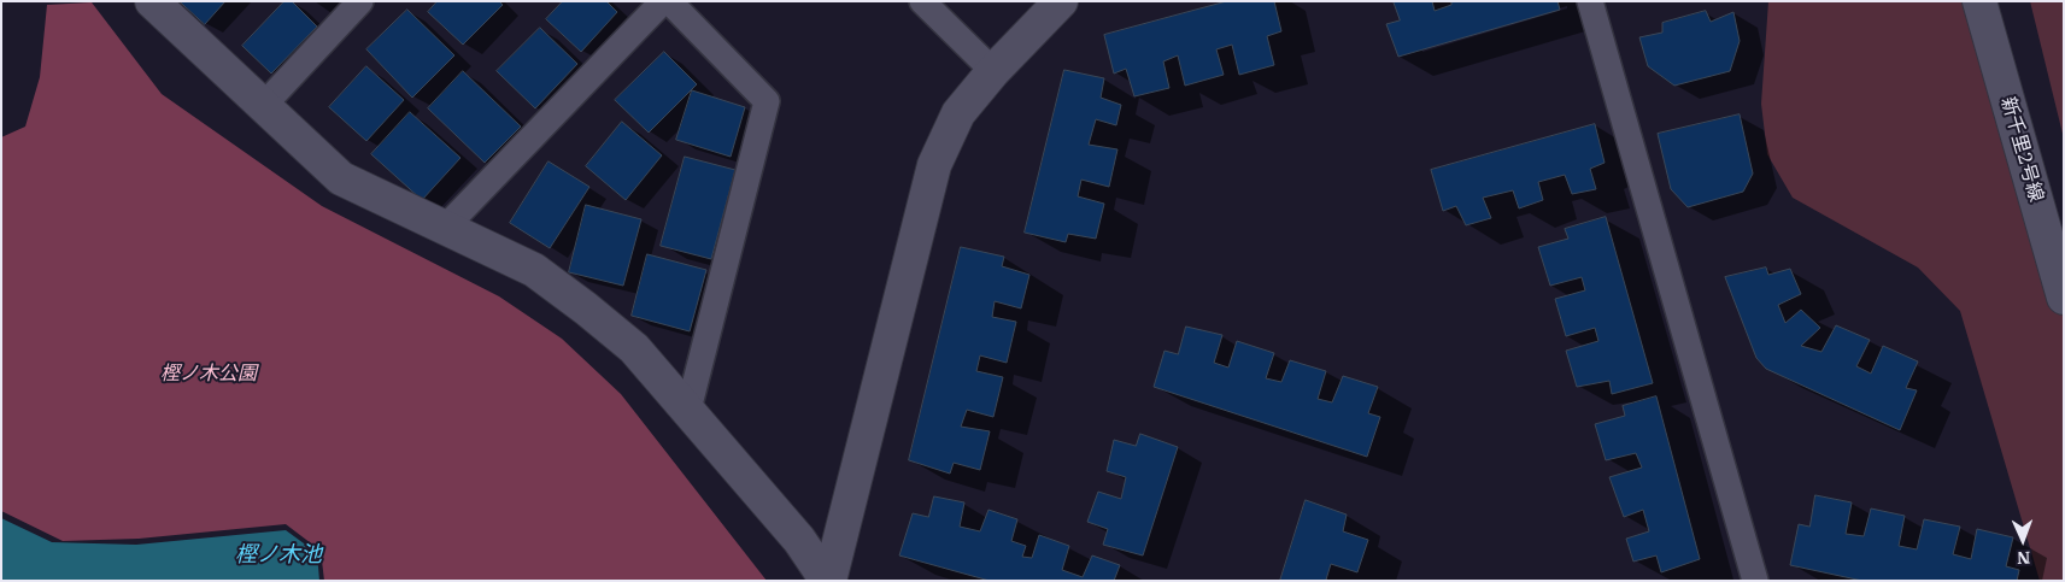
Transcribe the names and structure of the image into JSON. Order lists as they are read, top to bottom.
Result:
{
  "streets": {
    "street": ["新千里2号線"]
  },
  "water": ["樫ノ木池"],
  "parks": ["樫ノ木公園"],
  "north": "bottom"
}
